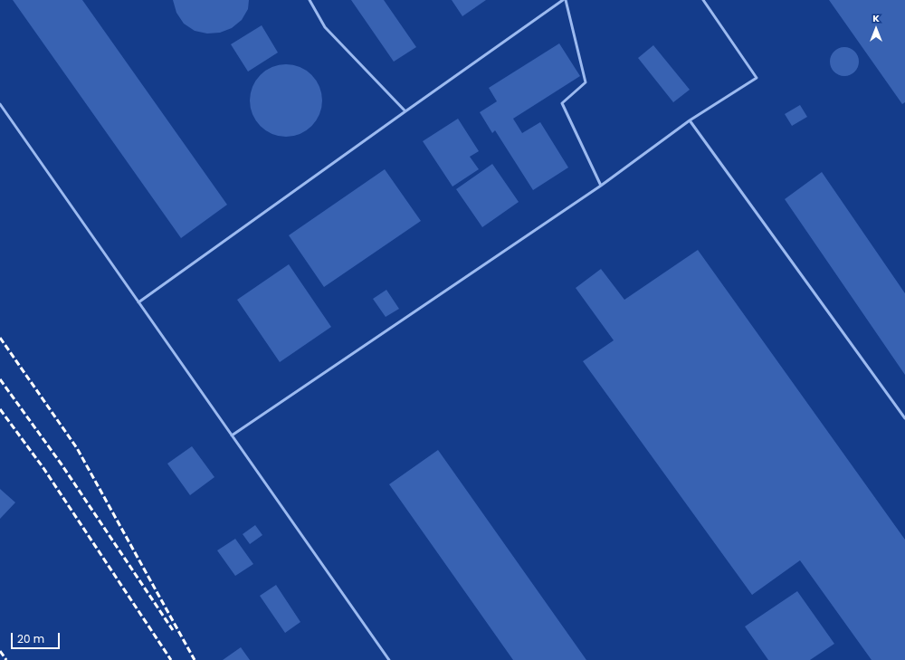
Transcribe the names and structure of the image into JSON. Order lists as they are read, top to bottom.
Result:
{
  "scale_bar": "20 m",
  "north": "top"
}
